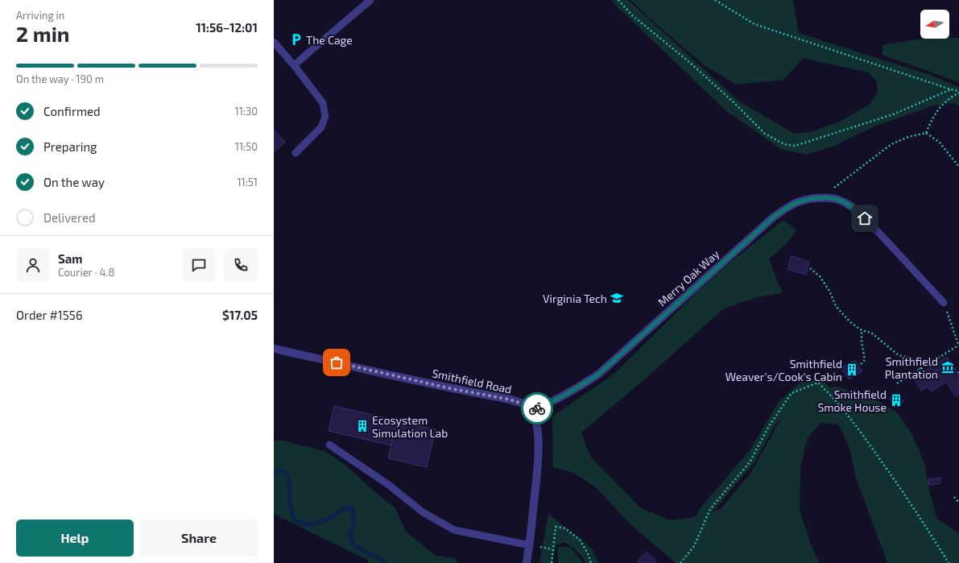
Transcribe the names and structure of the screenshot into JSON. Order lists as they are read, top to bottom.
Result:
{
  "streets": {
    "street": ["Merry Oak Way", "Smithfield Road"]
  },
  "crossings": [
    ["Merry Oak Way", "Smithfield Road"]
  ],
  "places": {
    "parking": ["The Cage"],
    "school or university": ["Virginia Tech"],
    "museum": ["Smithfield Plantation"],
    "building": ["Smithfield Weaver's/Cook's Cabin", "Smithfield Smoke House", "Ecosystem Simulation Lab"]
  },
  "north": "left",
  "page": {
    "heading": ["2 min", "Arriving in", "11:56–12:01"],
    "panel": [
      "Sam",
      "Courier · 4.8",
      "Order #1556",
      "$17.05"
    ],
    "bar": "On the way · 190 m",
    "list": [
      ["Confirmed", "11:30"],
      ["Preparing", "11:50"],
      ["On the way", "11:51"],
      "Delivered"
    ],
    "buttons": ["Help", "Share"]
  }
}
